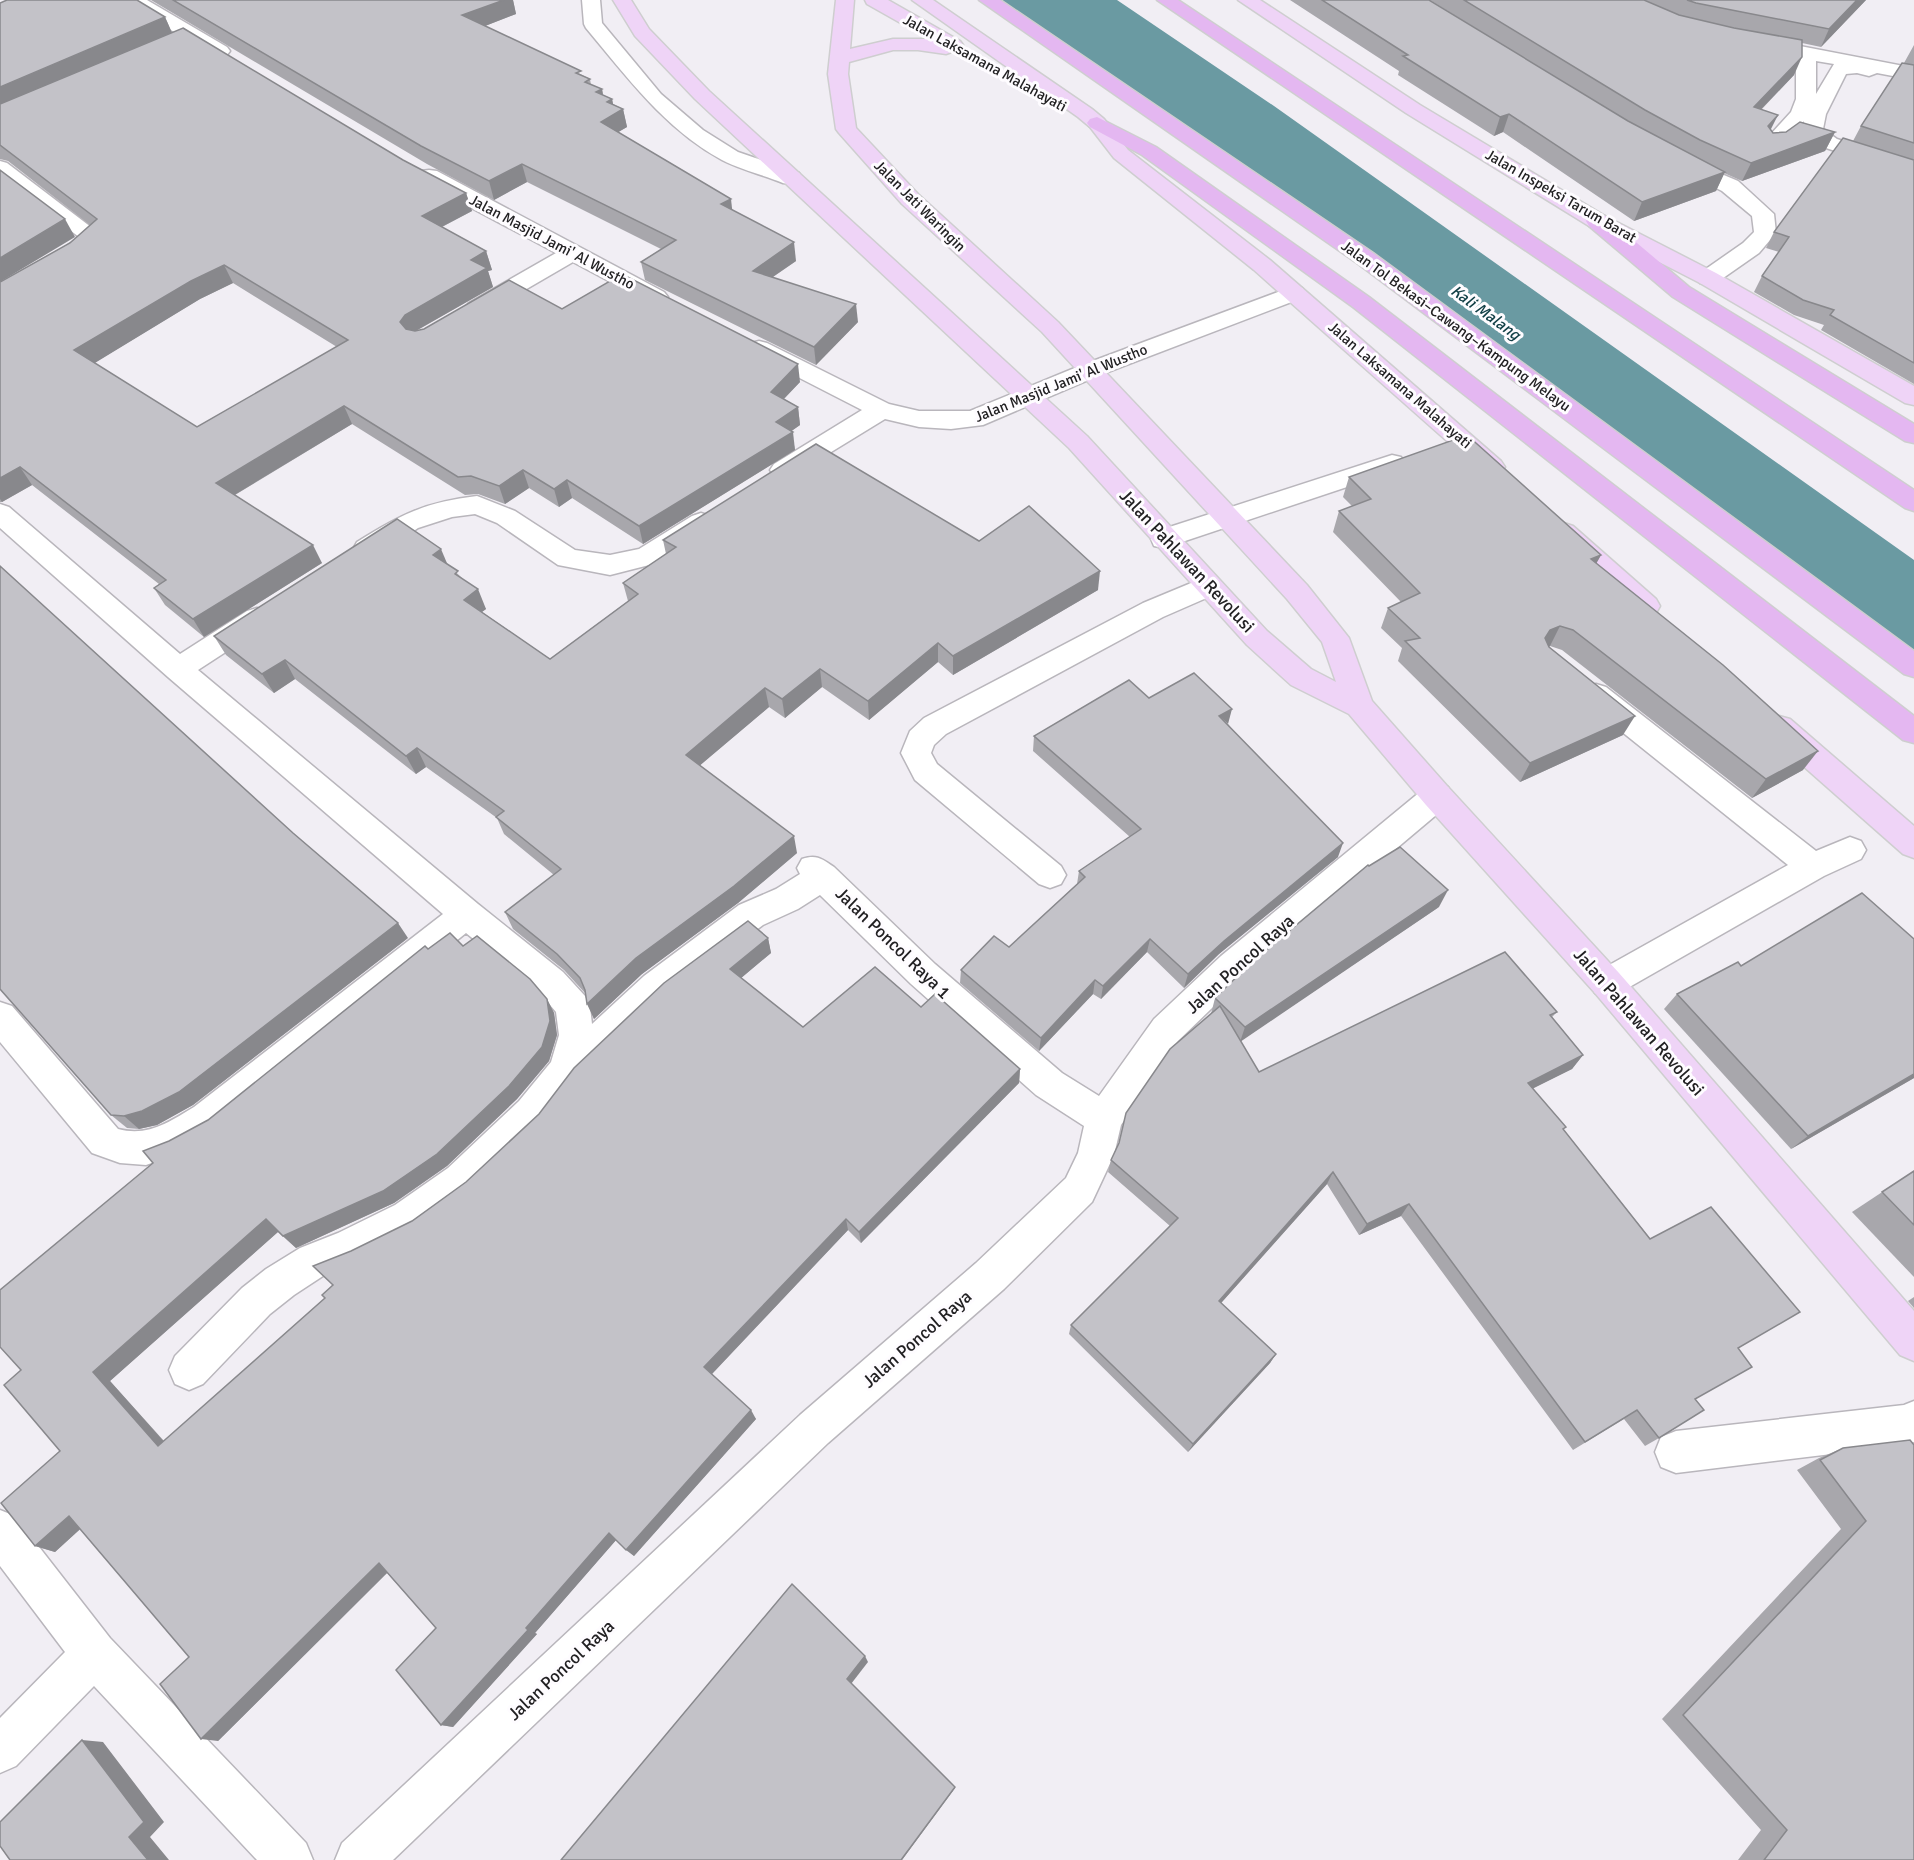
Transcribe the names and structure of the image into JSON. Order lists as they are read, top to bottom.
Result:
{
  "streets": {
    "highway": ["Jalan Tol Bekasi–Cawang–Kampung Melayu"],
    "main road": [
      "Jalan Laksamana Malahayati",
      "Jalan Inspeksi Tarum Barat",
      "Jalan Jati Waringin",
      "Jalan Pahlawan Revolusi"
    ],
    "street": ["Jalan Masjid Jami' Al Wustho", "Jalan Poncol Raya 1", "Jalan Poncol Raya"]
  },
  "crossings": [
    ["Jalan Laksamana Malahayati", "Jalan Masjid Jami' Al Wustho"],
    ["Jalan Jati Waringin", "Jalan Masjid Jami' Al Wustho"],
    ["Jalan Jati Waringin", "Jalan Pahlawan Revolusi"],
    ["Jalan Masjid Jami' Al Wustho", "Jalan Pahlawan Revolusi"],
    ["Jalan Pahlawan Revolusi", "Jalan Poncol Raya"],
    ["Jalan Poncol Raya 1", "Jalan Poncol Raya"]
  ],
  "water": ["Kali Malang"]
}
